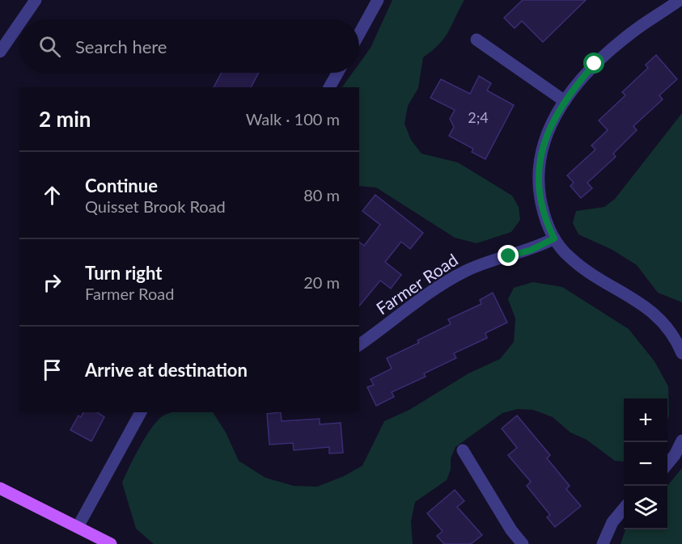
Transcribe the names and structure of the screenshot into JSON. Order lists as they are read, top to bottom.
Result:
{
  "streets": {
    "street": ["Farmer Road"]
  },
  "house_numbers": ["2;4"],
  "page": {
    "search": "Search here",
    "heading": ["2 min", "Walk · 100 m"],
    "list": [
      ["Continue", "Quisset Brook Road", "80 m"],
      ["Turn right", "Farmer Road", "20 m"],
      "Arrive at destination"
    ],
    "map_buttons": ["+", "−"]
  }
}
